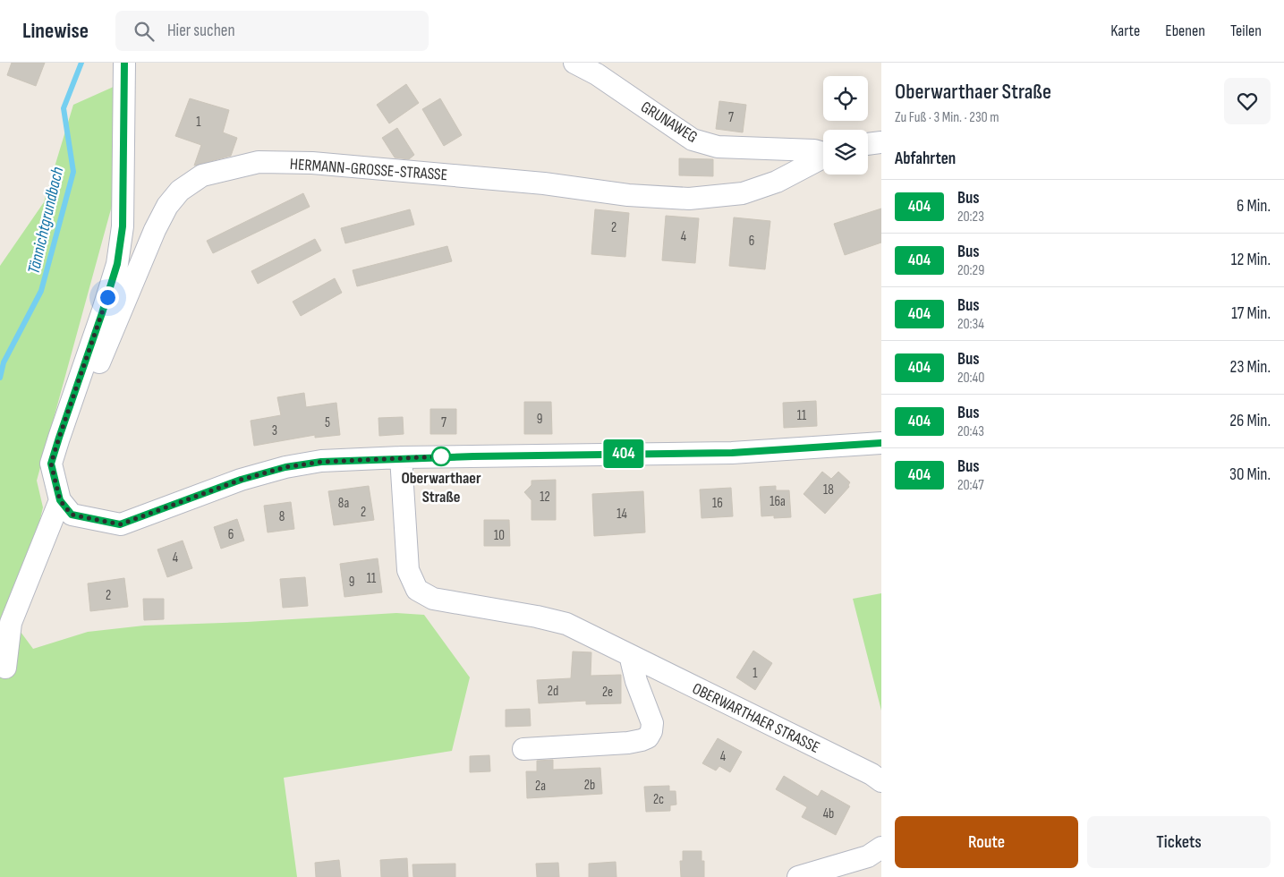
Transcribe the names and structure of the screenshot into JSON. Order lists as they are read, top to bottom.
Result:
{
  "streets": {
    "street": ["GRUNAWEG", "HERMANN-GROSSE-STRASSE", "OBERWARTHAER STRASSE"]
  },
  "water": ["Tännichtgrundbach"],
  "places": ["Oberwarthaer Straße"],
  "lines": ["bus line 404"],
  "house_numbers": [
    "7",
    "1",
    "2",
    "4",
    "6",
    "11",
    "9",
    "5",
    "7",
    "3",
    "18",
    "12",
    "16a",
    "8a",
    "16",
    "2",
    "14",
    "8",
    "6",
    "10",
    "4",
    "11",
    "9",
    "2",
    "1",
    "2d",
    "2e",
    "4",
    "2b",
    "2a",
    "2c",
    "4b"
  ],
  "page": {
    "header": "Linewise",
    "search": "Hier suchen",
    "nav": ["Karte", "Ebenen", "Teilen"],
    "on_map": "404",
    "heading": [
      ["Oberwarthaer Straße", "Zu Fuß · 3 Min. · 230 m"],
      "Abfahrten"
    ],
    "list": [
      {
        "mark": "404",
        "name": "Bus",
        "note": "20:23",
        "value": "6 Min."
      },
      {
        "mark": "404",
        "name": "Bus",
        "note": "20:29",
        "value": "12 Min."
      },
      {
        "mark": "404",
        "name": "Bus",
        "note": "20:34",
        "value": "17 Min."
      },
      {
        "mark": "404",
        "name": "Bus",
        "note": "20:40",
        "value": "23 Min."
      },
      {
        "mark": "404",
        "name": "Bus",
        "note": "20:43",
        "value": "26 Min."
      },
      {
        "mark": "404",
        "name": "Bus",
        "note": "20:47",
        "value": "30 Min."
      }
    ],
    "buttons": ["Route", "Tickets"]
  }
}
